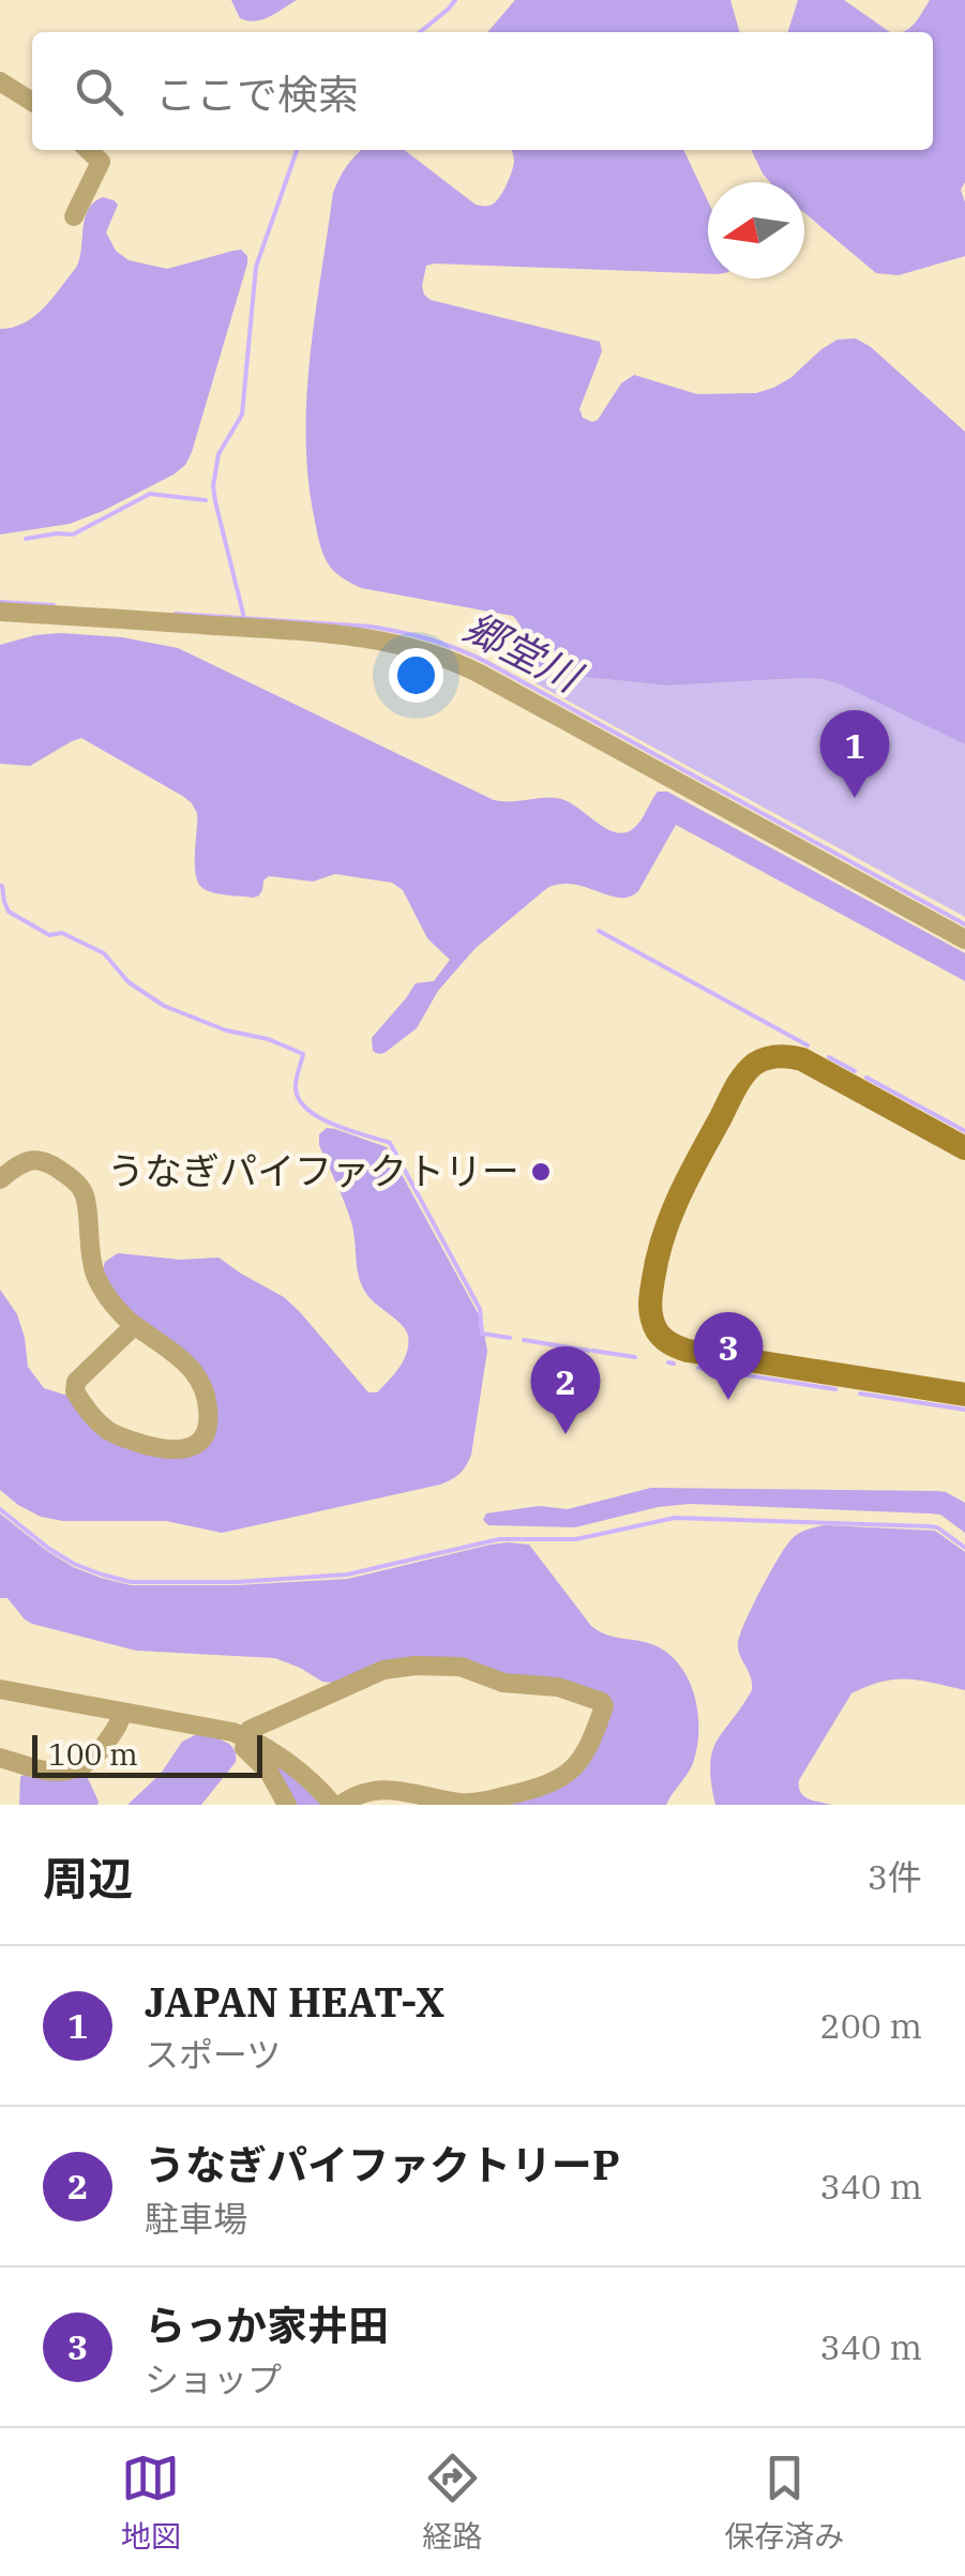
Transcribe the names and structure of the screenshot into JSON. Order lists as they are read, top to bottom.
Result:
{
  "water": ["郷堂川"],
  "places": ["うなぎパイファクトリー"],
  "scale_bar": "100 m",
  "north": "left",
  "page": {
    "search": "ここで検索",
    "pins": ["1", "3", "2"],
    "scale": "100 m",
    "heading": ["周辺", "3件"],
    "list": [
      {
        "mark": "1",
        "name": "JAPAN HEAT-X",
        "note": "スポーツ",
        "value": "200 m"
      },
      {
        "mark": "2",
        "name": "うなぎパイファクトリーP",
        "note": "駐車場",
        "value": "340 m"
      },
      {
        "mark": "3",
        "name": "らっか家井田",
        "note": "ショップ",
        "value": "340 m"
      }
    ],
    "nav": ["地図", "経路", "保存済み"]
  }
}
